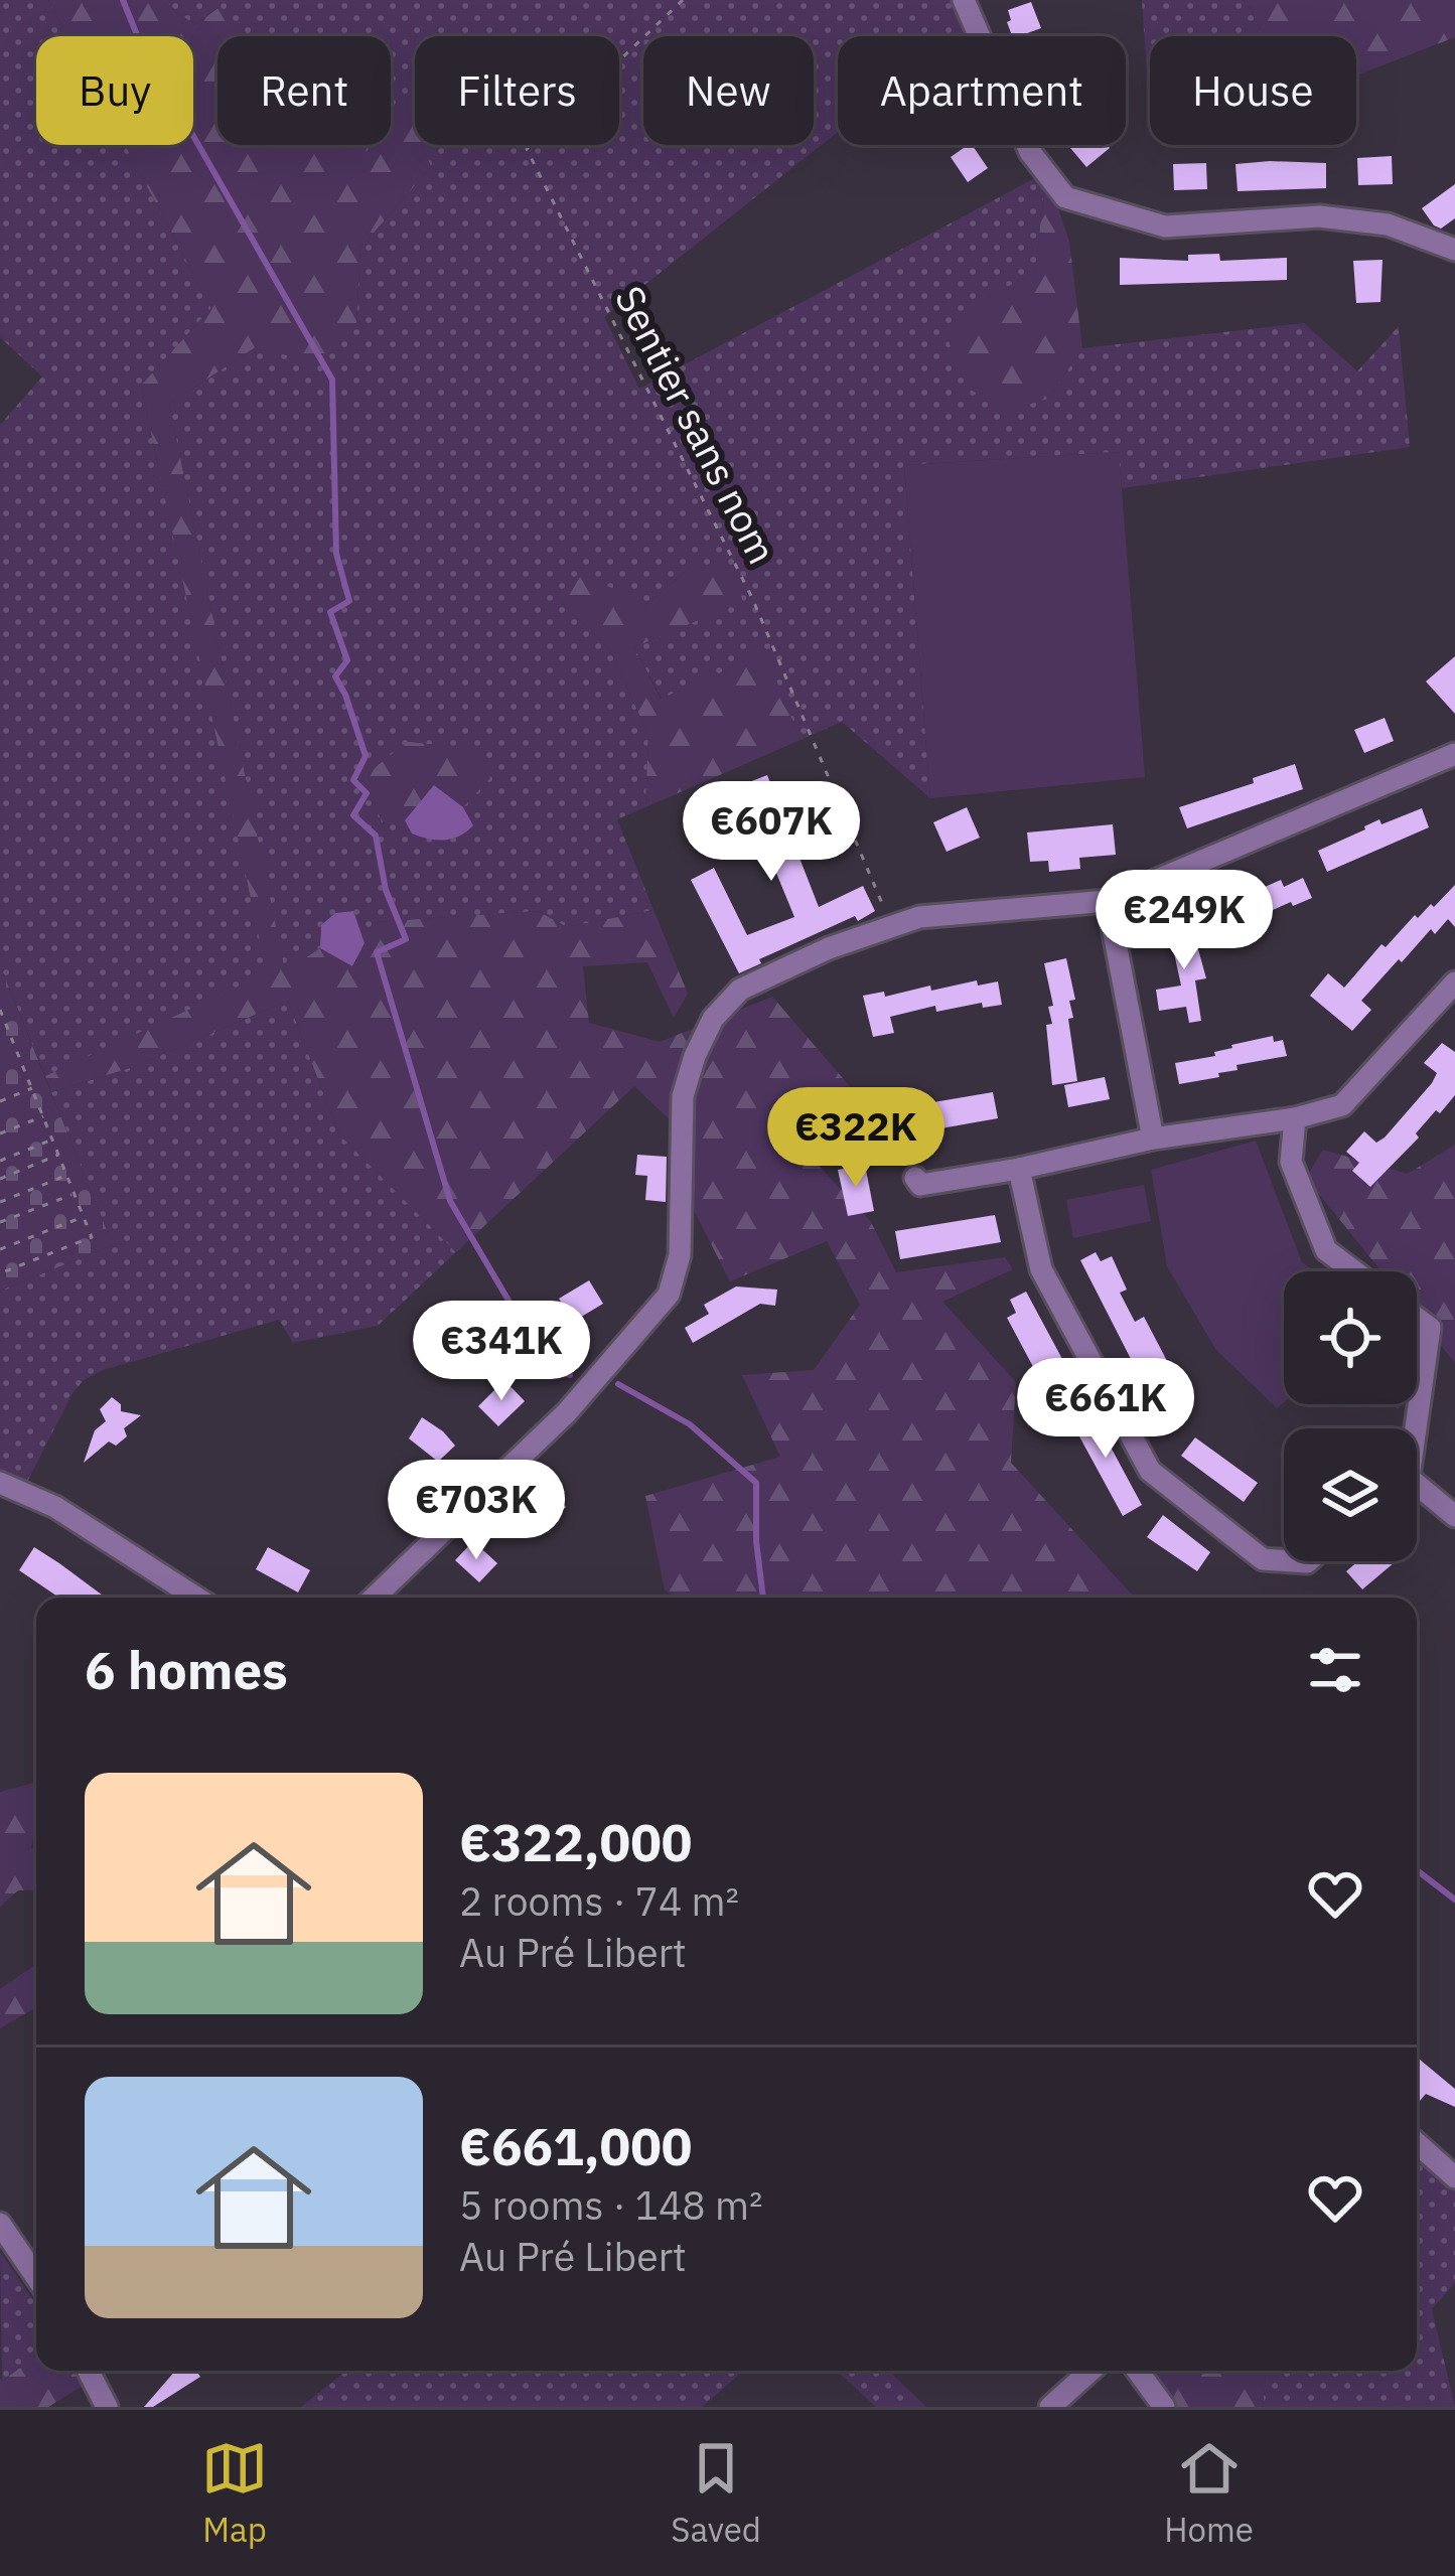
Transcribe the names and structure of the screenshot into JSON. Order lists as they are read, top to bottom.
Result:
{
  "streets": {
    "path": ["Sentier sans nom"]
  },
  "page": {
    "chip": [
      "Buy",
      "Rent",
      "Filters",
      "New",
      "Apartment",
      "House"
    ],
    "price": [
      "€607K",
      "€249K",
      "€322K",
      "€341K",
      "€661K",
      "€703K"
    ],
    "heading": "6 homes",
    "list": [
      {
        "name": "€322,000",
        "note": "2 rooms · 74 m² · Au Pré Libert"
      },
      {
        "name": "€661,000",
        "note": "5 rooms · 148 m² · Au Pré Libert"
      }
    ],
    "tabs": ["Map", "Saved", "Home"]
  }
}
